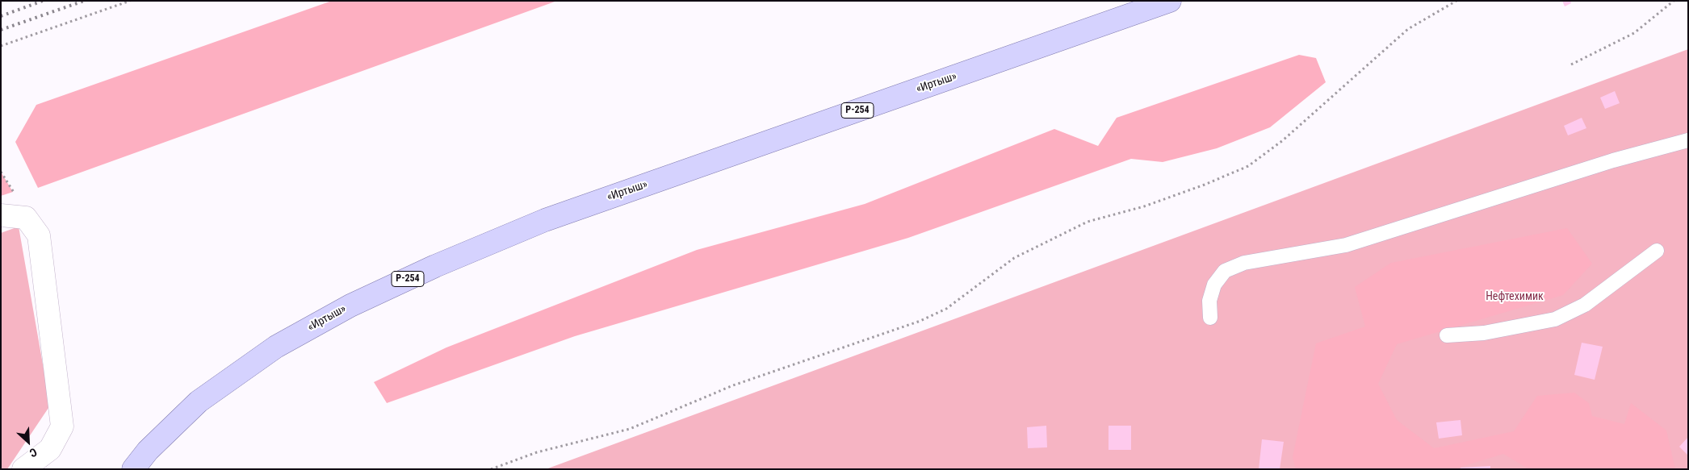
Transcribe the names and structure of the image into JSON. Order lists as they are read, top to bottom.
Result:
{
  "streets": {
    "main road": ["«Иртыш»", "Р-254"]
  },
  "parks": ["Нефтехимик"],
  "north": "bottom right"
}
